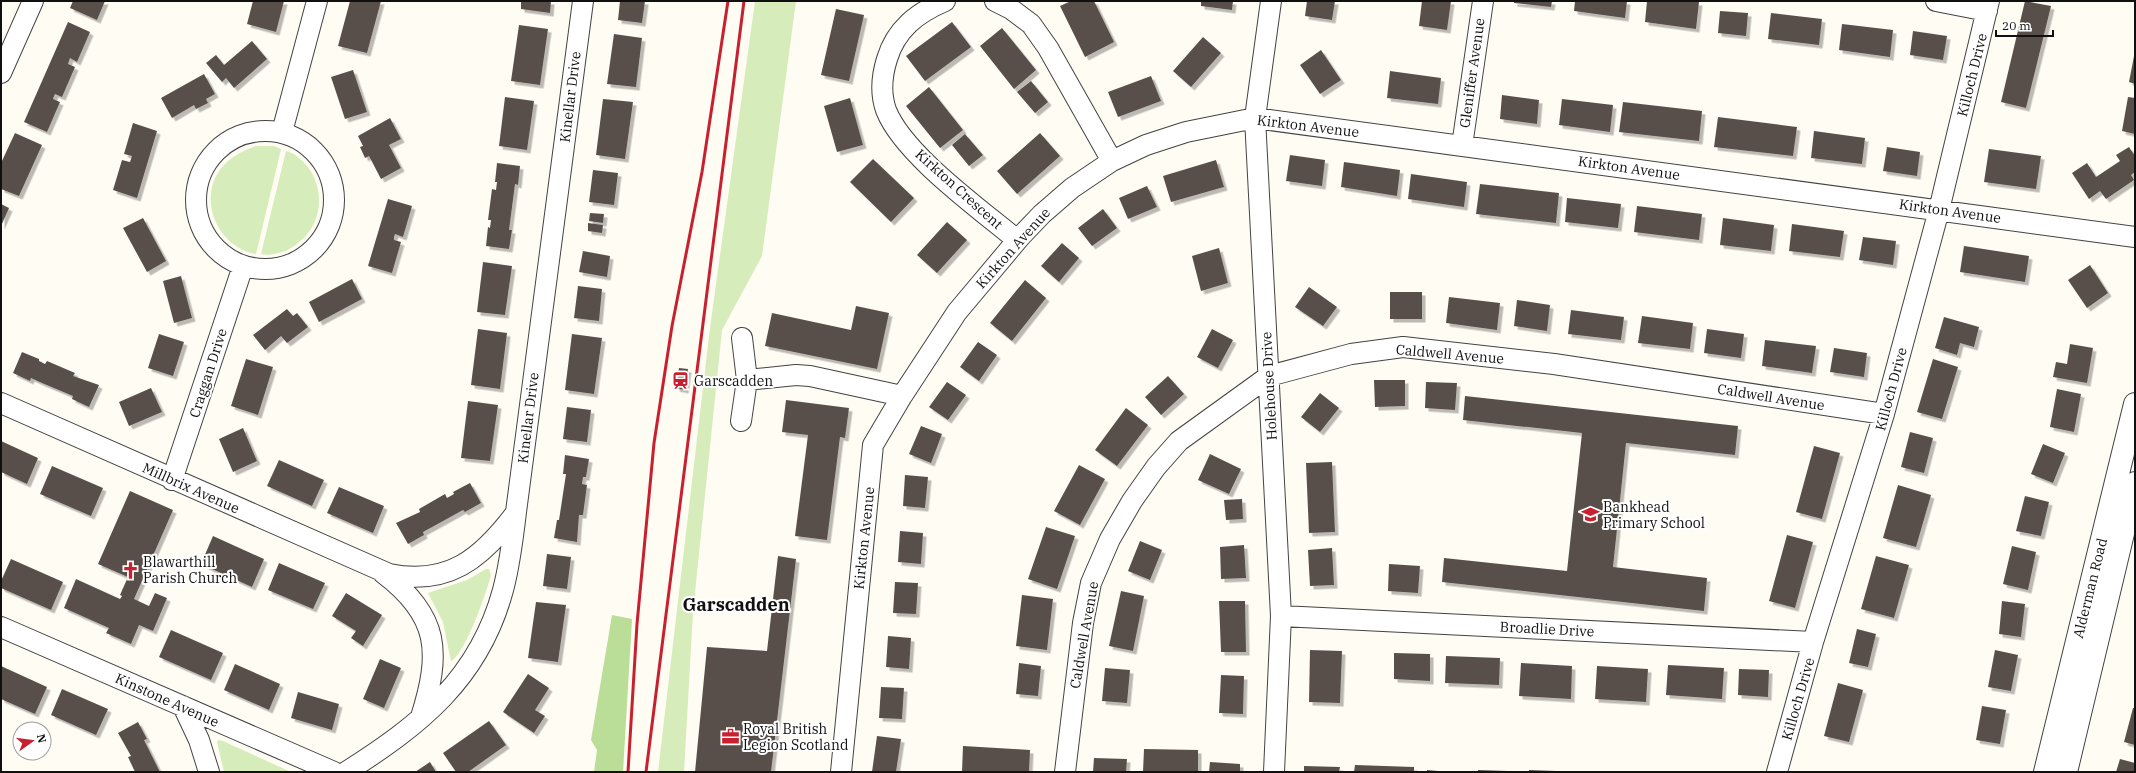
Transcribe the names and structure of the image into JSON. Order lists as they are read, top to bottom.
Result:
{
  "streets": {
    "street": [
      "Gleniffer Avenue",
      "Killoch Drive",
      "Kinellar Drive",
      "Kirkton Avenue",
      "Kirkton Crescent",
      "Caldwell Avenue",
      "Craggan Drive",
      "Holehouse Drive",
      "Millbrix Avenue",
      "Alderman Road",
      "Broadlie Drive",
      "Kinstone Avenue"
    ]
  },
  "crossings": [
    ["Gleniffer Avenue", "Kirkton Avenue"],
    ["Killoch Drive", "Kirkton Avenue"],
    ["Killoch Drive", "Caldwell Avenue"],
    ["Killoch Drive", "Broadlie Drive"],
    ["Kinellar Drive", "Millbrix Avenue"],
    ["Kirkton Avenue", "Kirkton Crescent"],
    ["Kirkton Avenue", "Holehouse Drive"],
    ["Caldwell Avenue", "Holehouse Drive"],
    ["Craggan Drive", "Millbrix Avenue"],
    ["Holehouse Drive", "Broadlie Drive"]
  ],
  "districts": ["Garscadden"],
  "places": {
    "station": ["Garscadden"],
    "school or university": ["Bankhead Primary School"],
    "church": ["Blawarthill Parish Church"],
    "office": ["Royal British Legion Scotland"]
  },
  "scale_bar": "20 m",
  "north": "right"
}
